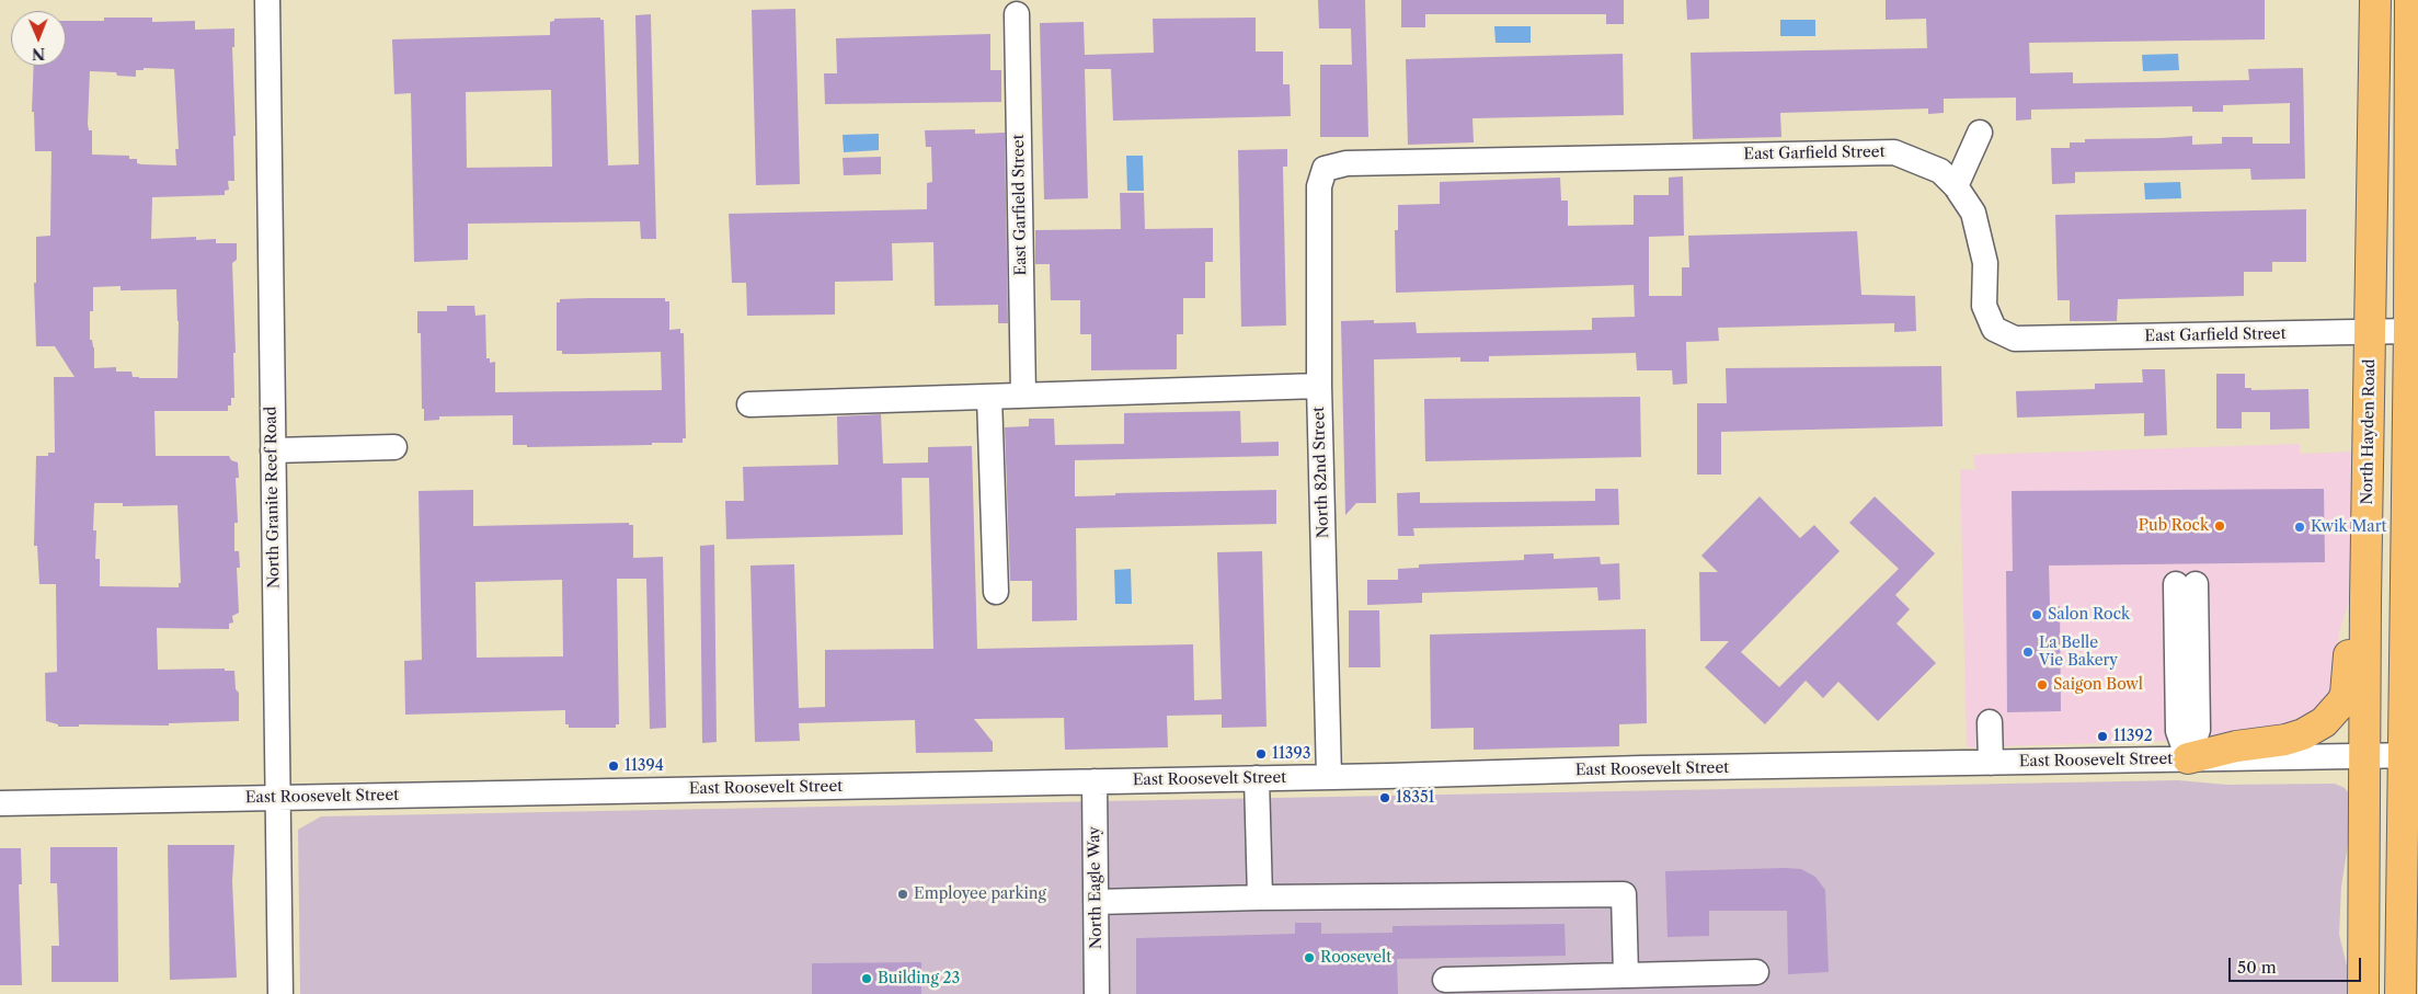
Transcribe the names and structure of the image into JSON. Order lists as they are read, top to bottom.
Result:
{
  "streets": {
    "main road": ["North Hayden Road"],
    "street": [
      "East Garfield Street",
      "North 82nd Street",
      "North Granite Reef Road",
      "East Roosevelt Street",
      "North Eagle Way"
    ]
  },
  "crossings": [
    ["East Garfield Street", "North Hayden Road"],
    ["East Garfield Street", "North 82nd Street"],
    ["North Hayden Road", "East Roosevelt Street"],
    ["North 82nd Street", "East Roosevelt Street"],
    ["North Granite Reef Road", "East Roosevelt Street"],
    ["East Roosevelt Street", "North Eagle Way"]
  ],
  "places": [
    "Pub Rock",
    "Kwik Mart",
    "Salon Rock",
    "La Belle Vie Bakery",
    "Saigon Bowl",
    "11392",
    "11393",
    "11394",
    "18351",
    "Employee parking",
    "Roosevelt",
    "Building 23"
  ],
  "scale_bar": "50 m",
  "north": "bottom"
}
